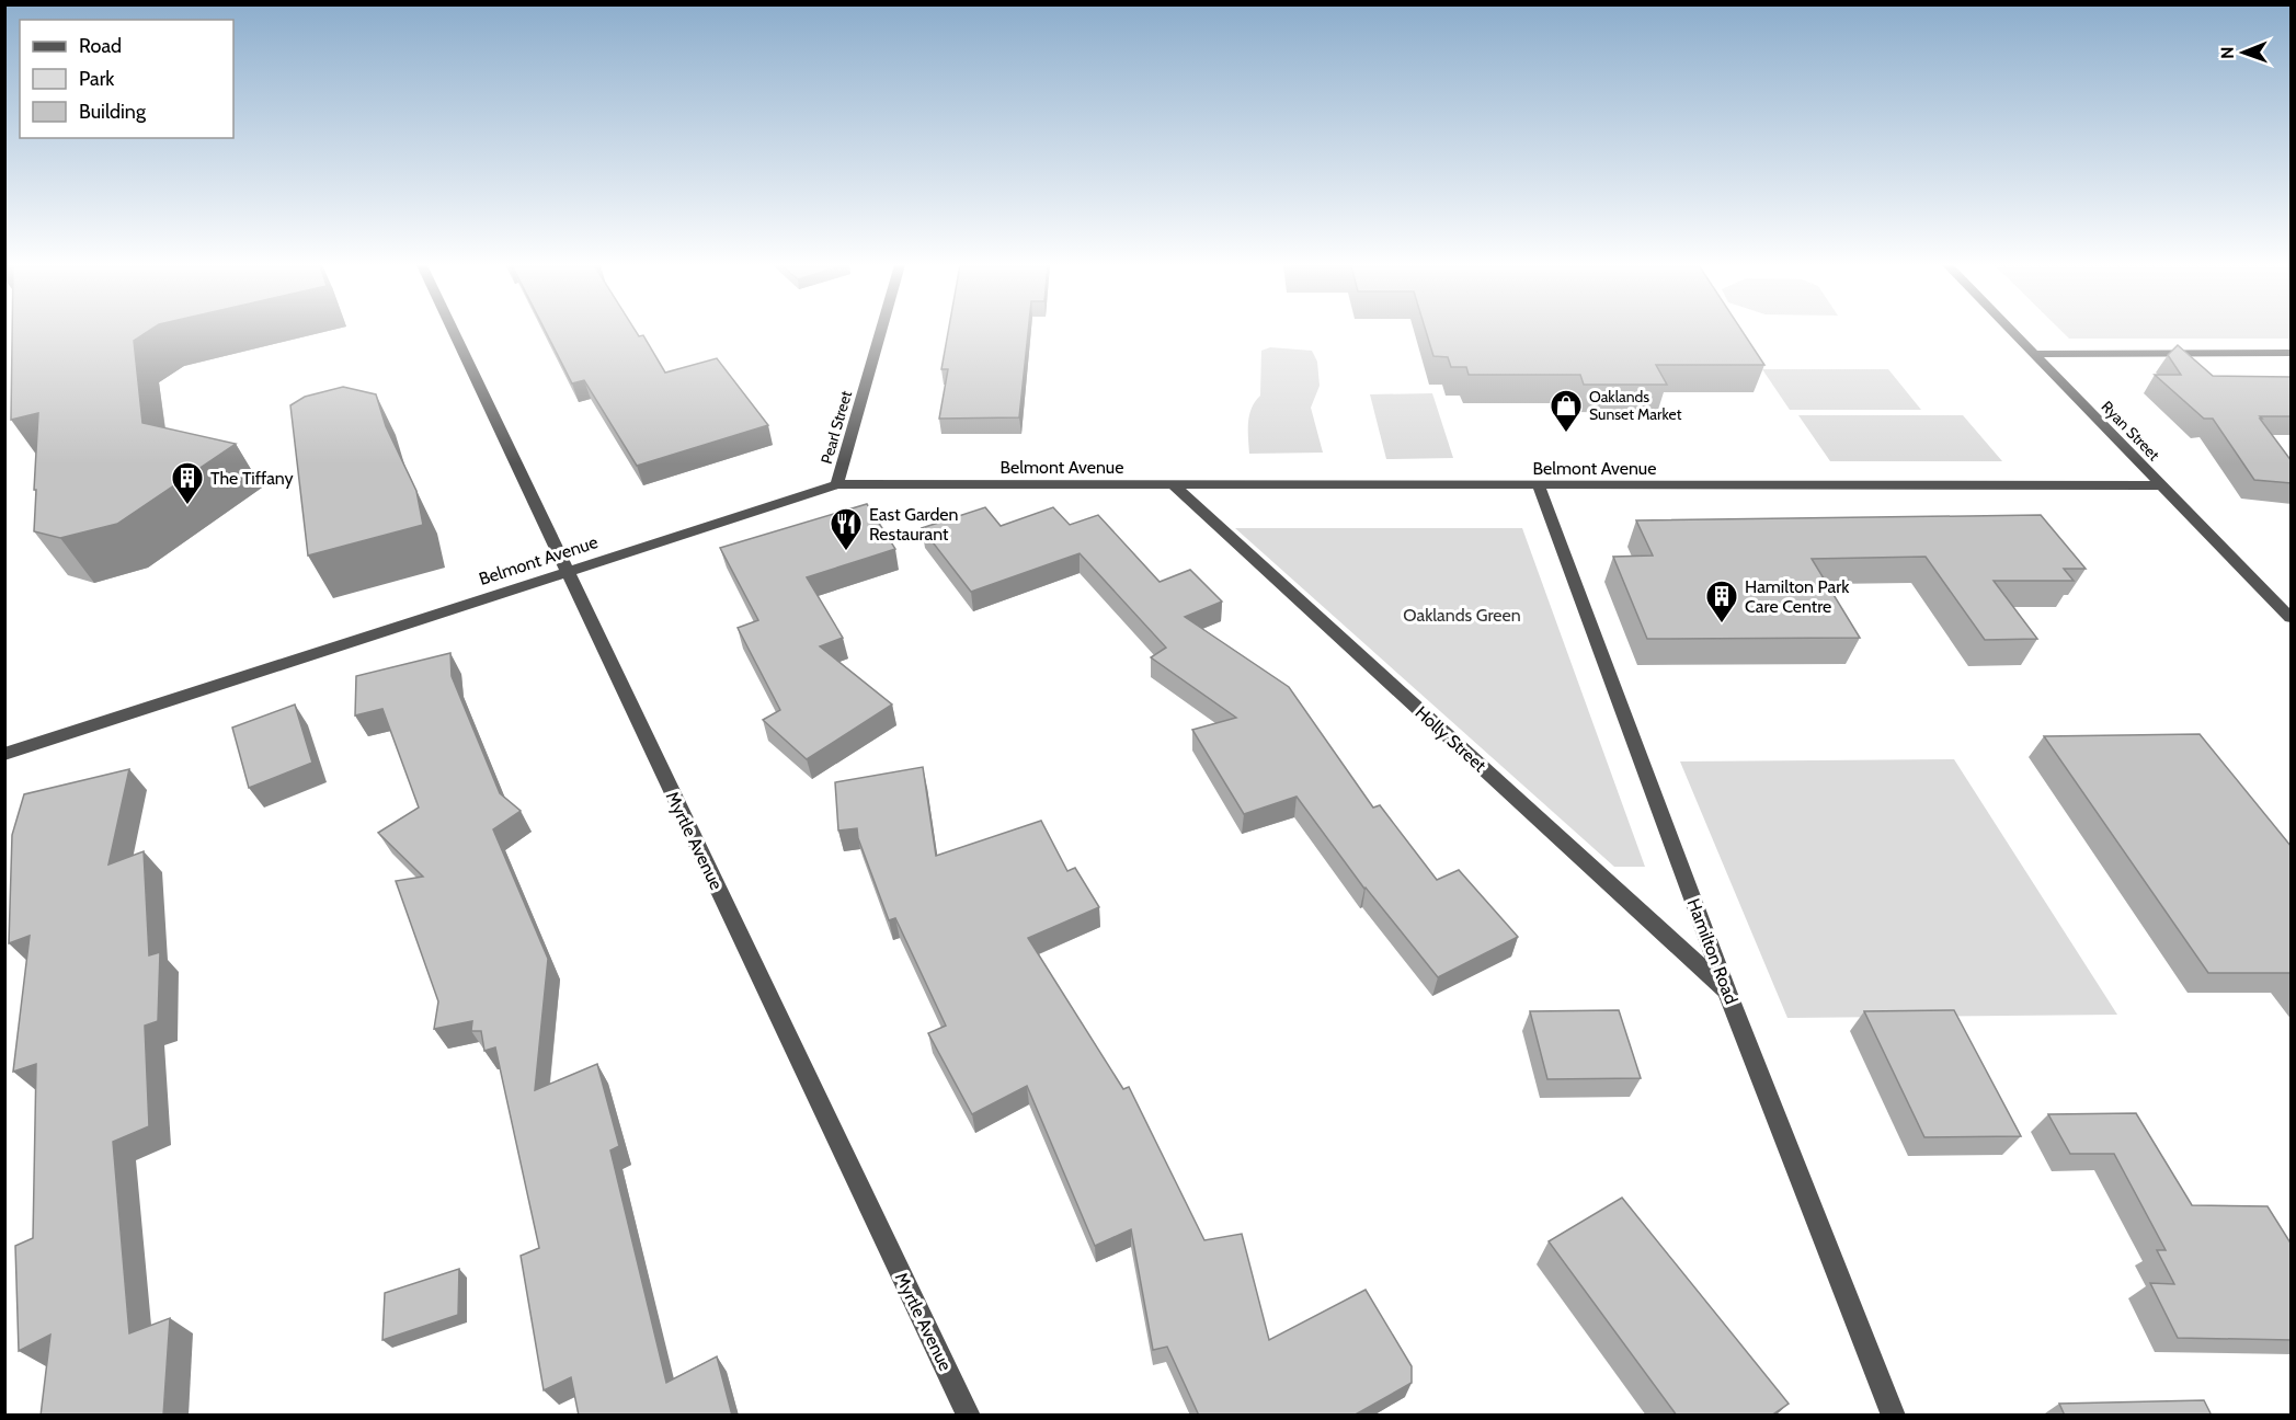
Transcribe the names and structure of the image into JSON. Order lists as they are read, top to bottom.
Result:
{
  "streets": {
    "street": [
      "Pearl Street",
      "Ryan Street",
      "Belmont Avenue",
      "Holly Street",
      "Myrtle Avenue",
      "Hamilton Road"
    ]
  },
  "crossings": [
    ["Pearl Street", "Belmont Avenue"],
    ["Ryan Street", "Belmont Avenue"],
    ["Belmont Avenue", "Holly Street"],
    ["Belmont Avenue", "Myrtle Avenue"],
    ["Belmont Avenue", "Hamilton Road"],
    ["Holly Street", "Hamilton Road"]
  ],
  "parks": ["Oaklands Green"],
  "places": {
    "shop": ["Oaklands Sunset Market"],
    "building": ["The Tiffany", "Hamilton Park Care Centre"],
    "restaurant": ["East Garden Restaurant"]
  },
  "legend": ["Road", "Park", "Building"],
  "north": "left"
}
